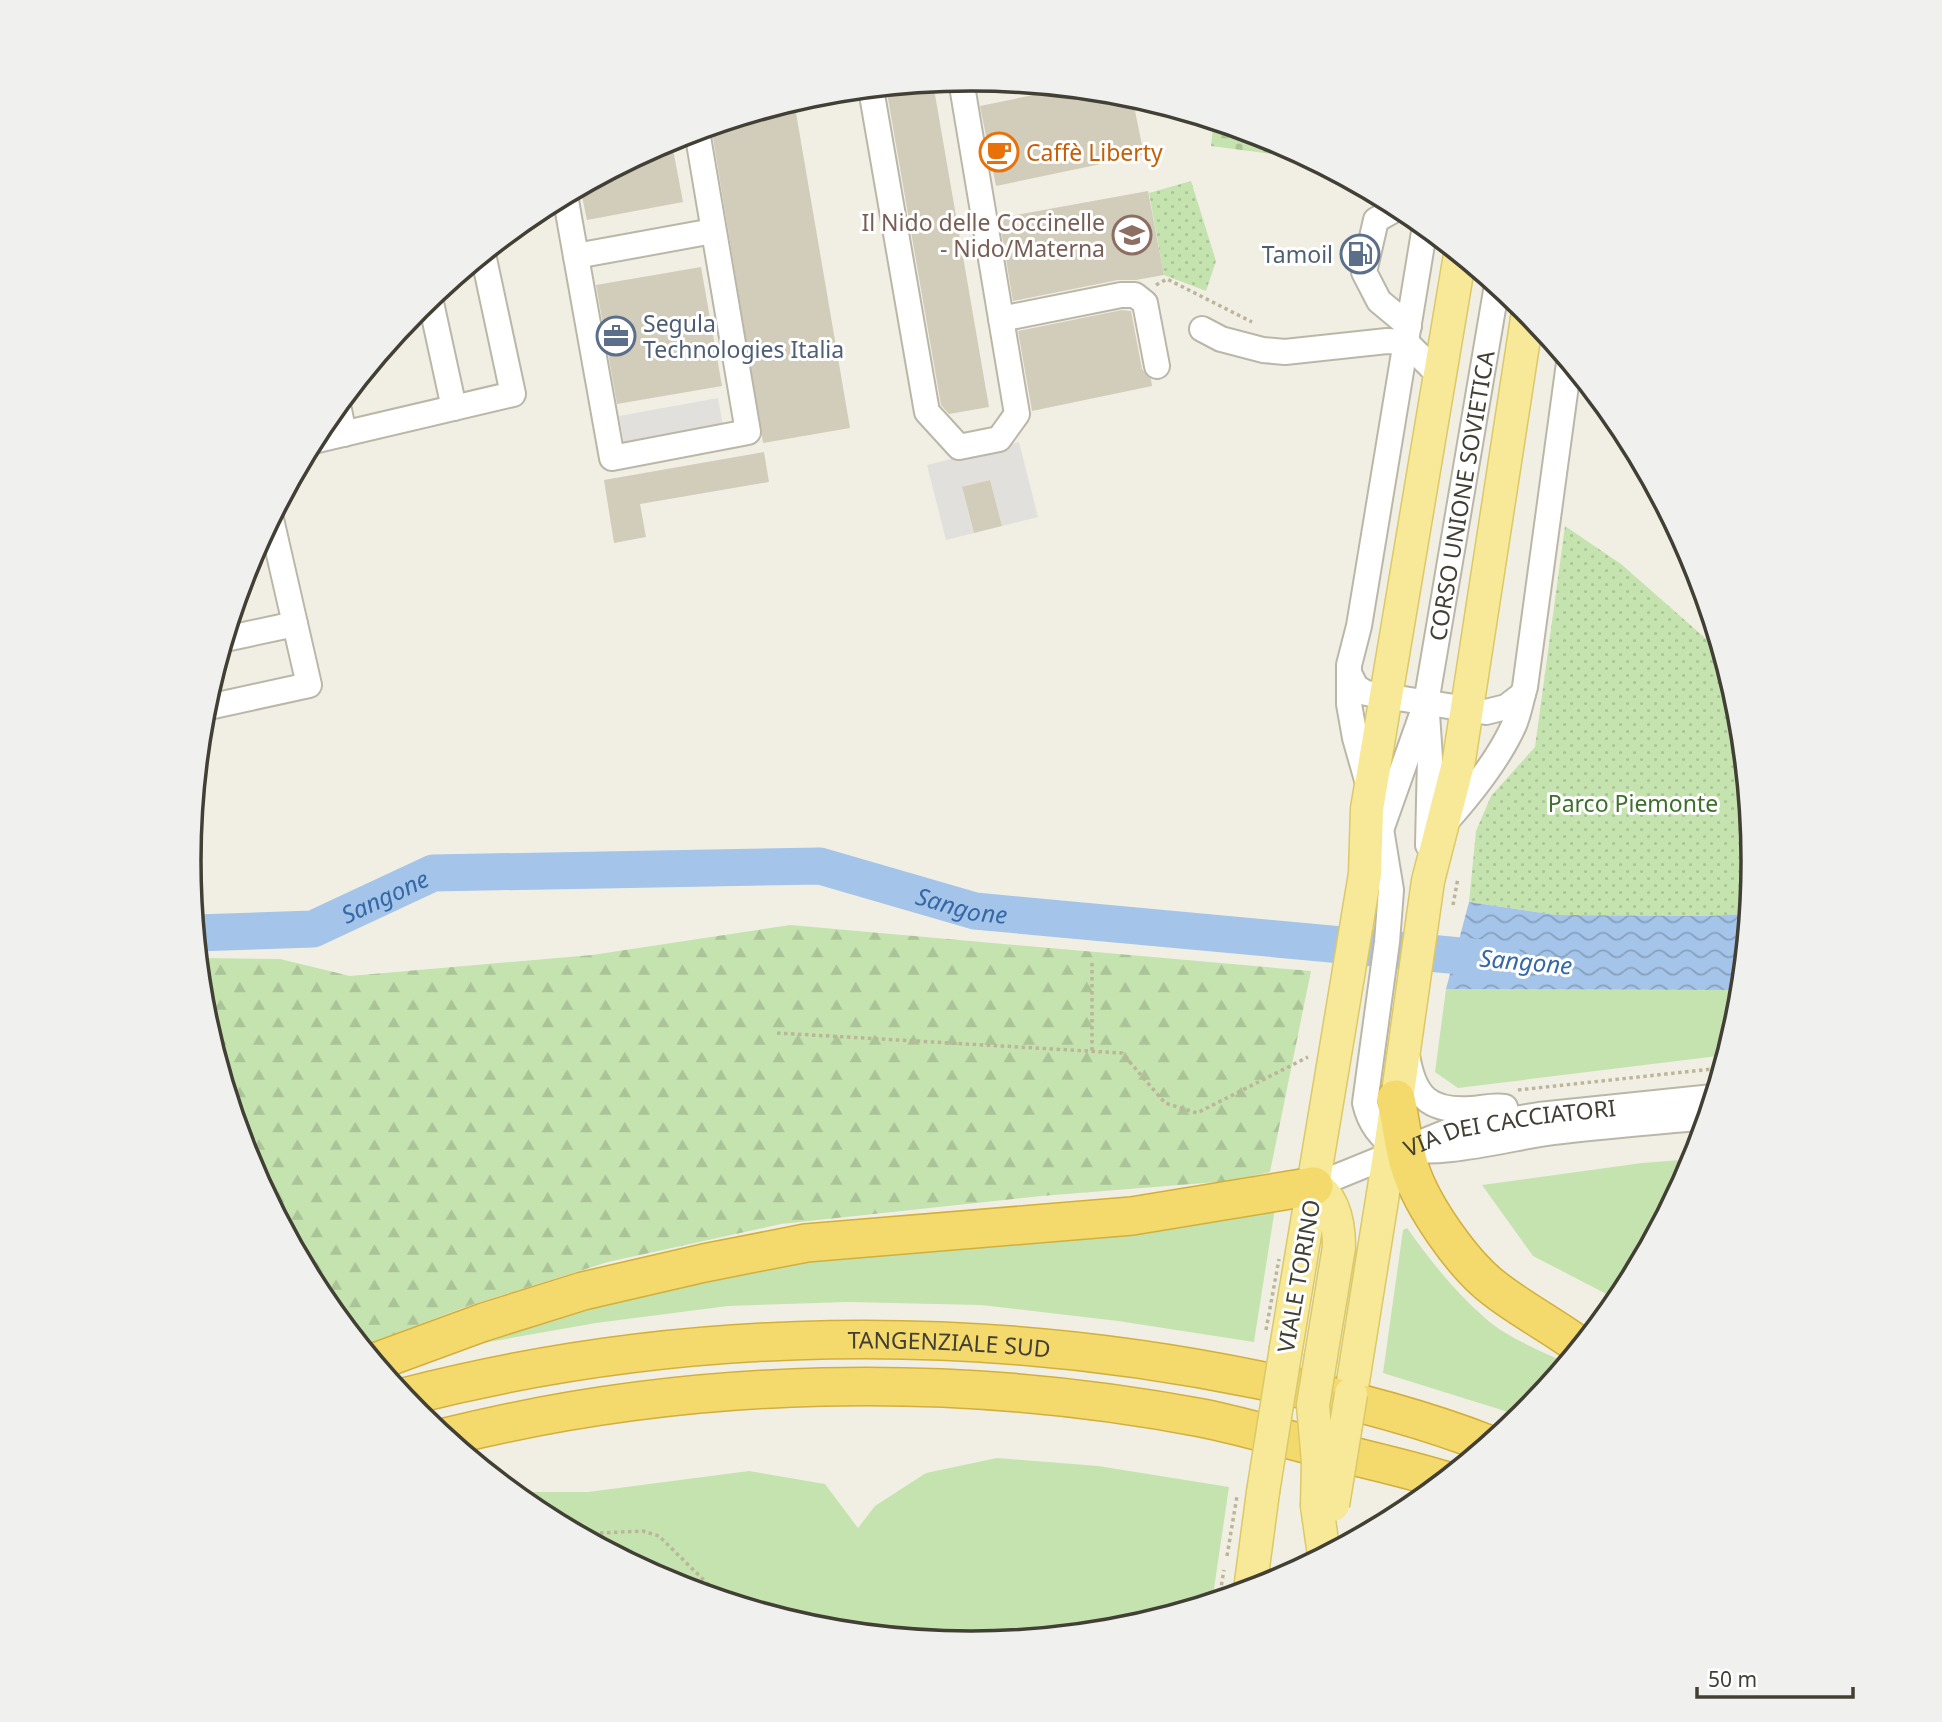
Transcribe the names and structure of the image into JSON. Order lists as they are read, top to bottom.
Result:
{
  "streets": {
    "highway": ["TANGENZIALE SUD"],
    "main road": ["CORSO UNIONE SOVIETICA", "VIALE TORINO"],
    "street": ["VIA DEI CACCIATORI"]
  },
  "crossings": [
    ["CORSO UNIONE SOVIETICA", "VIALE TORINO"],
    ["VIA DEI CACCIATORI", "VIALE TORINO"]
  ],
  "water": ["Sangone"],
  "parks": ["Parco Piemonte"],
  "places": {
    "cafe": ["Caffè Liberty"],
    "school or university": ["Il Nido delle Coccinelle - Nido/Materna"],
    "fuel station": ["Tamoil"],
    "office": ["Segula Technologies Italia"]
  },
  "scale_bar": "50 m"
}
